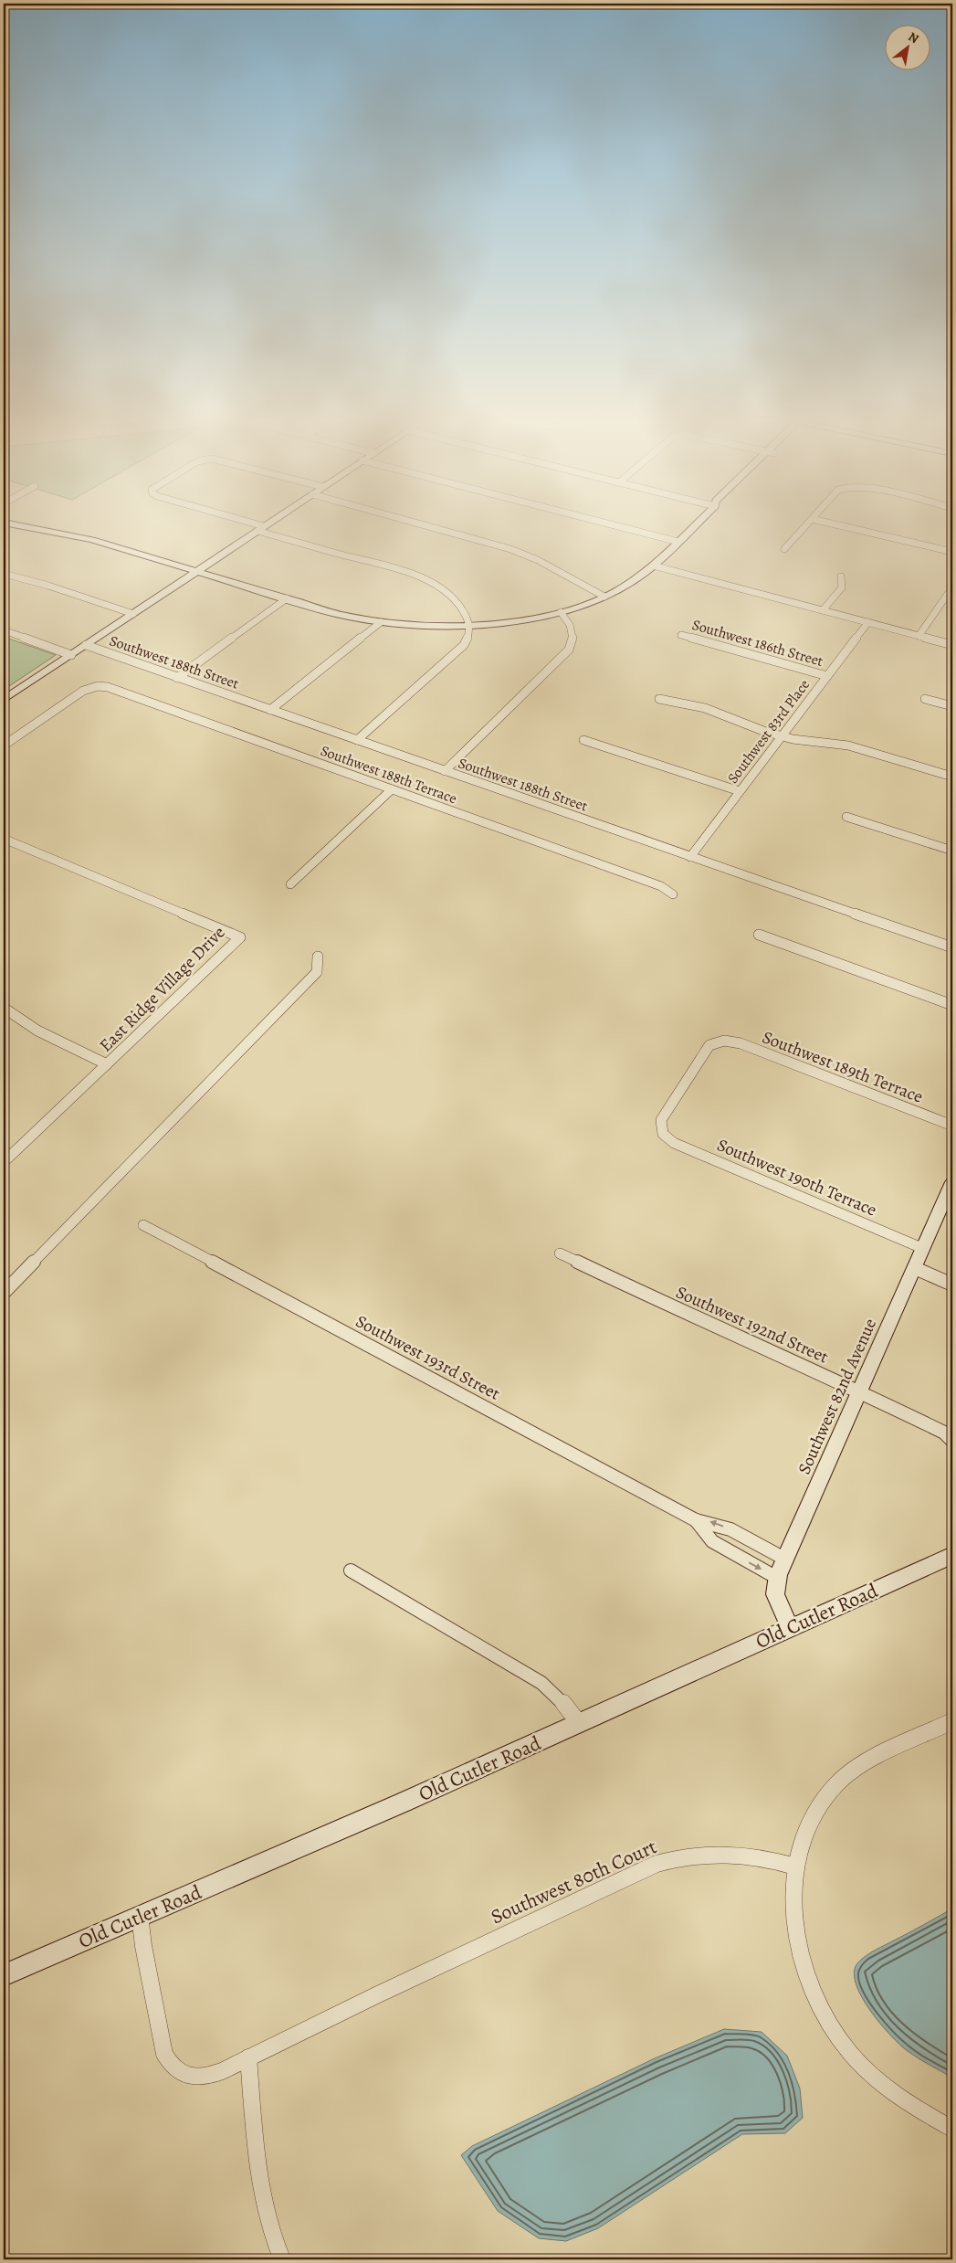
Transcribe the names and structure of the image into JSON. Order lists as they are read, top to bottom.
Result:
{
  "streets": {
    "street": [
      "Southwest 186th Street",
      "Southwest 188th Street",
      "Southwest 83rd Place",
      "Southwest 188th Terrace",
      "East Ridge Village Drive",
      "Southwest 189th Terrace",
      "Southwest 190th Terrace",
      "Southwest 192nd Street",
      "Southwest 193rd Street",
      "Southwest 82nd Avenue",
      "Old Cutler Road",
      "Southwest 80th Court"
    ]
  },
  "crossings": [
    ["Southwest 186th Street", "Southwest 83rd Place"],
    ["Southwest 188th Street", "Southwest 83rd Place"],
    ["Southwest 190th Terrace", "Southwest 82nd Avenue"],
    ["Southwest 192nd Street", "Southwest 82nd Avenue"],
    ["Southwest 193rd Street", "Southwest 82nd Avenue"],
    ["Southwest 82nd Avenue", "Old Cutler Road"],
    ["Old Cutler Road", "Southwest 80th Court"]
  ],
  "north": "top right"
}
